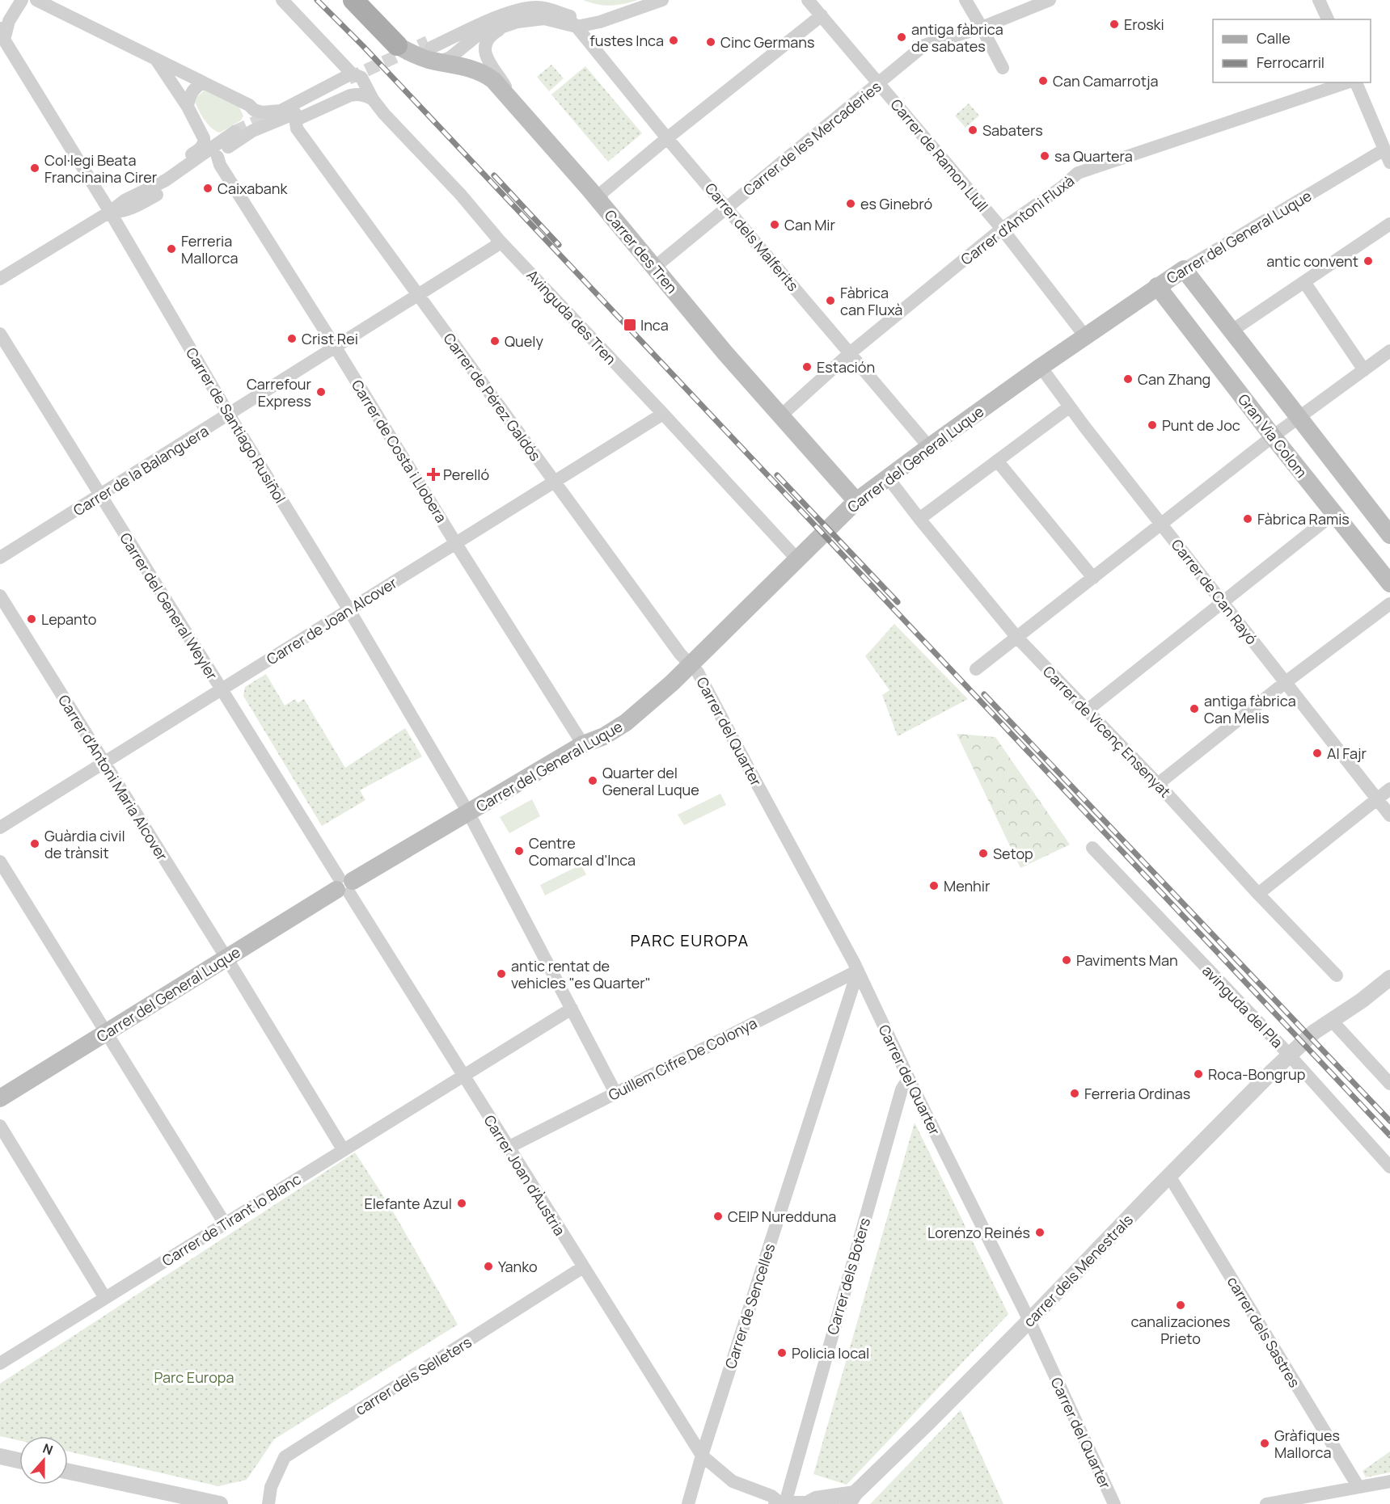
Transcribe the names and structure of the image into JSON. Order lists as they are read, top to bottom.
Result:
{
  "streets": {
    "main road": ["Carrer del General Luque", "Carrer des Tren", "Gran Via Colom"],
    "street": [
      "Carrer de les Mercaderies",
      "Carrer de Ramon Llull",
      "Carrer d'Antoni Fluxà",
      "Carrer dels Malferits",
      "Avinguda des Tren",
      "Carrer de Pérez Galdós",
      "Carrer de Santiago Rusiñol",
      "Carrer de Costa i Llobera",
      "Carrer de la Balanguera",
      "Carrer de Can Rayó",
      "Carrer del General Weyler",
      "Carrer de Joan Alcover",
      "Carrer del Quarter",
      "Carrer de Vicenç Ensenyat",
      "Carrer d'Antoni Maria Alcover",
      "avinguda del Pla",
      "Guillem Cifre De Colonya",
      "Carrer Joan d'Àustria",
      "Carrer de Tirant lo Blanc",
      "carrer dels Menestrals",
      "Carrer dels Boters",
      "Carrer de Sencelles",
      "carrer dels Sastres",
      "carrer dels Selleters"
    ]
  },
  "crossings": [
    ["Carrer de les Mercaderies", "Carrer de Ramon Llull"],
    ["Carrer de les Mercaderies", "Carrer dels Malferits"],
    ["Carrer de les Mercaderies", "Carrer des Tren"],
    ["Carrer de Ramon Llull", "Carrer d'Antoni Fluxà"],
    ["Carrer de Ramon Llull", "Carrer del General Luque"],
    ["Carrer d'Antoni Fluxà", "Carrer dels Malferits"],
    ["Carrer d'Antoni Fluxà", "Carrer des Tren"],
    ["Carrer dels Malferits", "Carrer del General Luque"],
    ["Carrer del General Luque", "Carrer des Tren"],
    ["Carrer del General Luque", "Avinguda des Tren"],
    ["Carrer del General Luque", "Carrer de Pérez Galdós"],
    ["Carrer del General Luque", "Carrer de Santiago Rusiñol"],
    ["Carrer del General Luque", "Gran Via Colom"],
    ["Carrer del General Luque", "Carrer de Costa i Llobera"],
    ["Carrer del General Luque", "Carrer de Can Rayó"],
    ["Carrer del General Luque", "Carrer del General Weyler"],
    ["Carrer del General Luque", "Carrer del Quarter"],
    ["Carrer del General Luque", "Carrer de Vicenç Ensenyat"],
    ["Carrer del General Luque", "Carrer d'Antoni Maria Alcover"],
    ["Carrer del General Luque", "Carrer Joan d'Àustria"],
    ["Avinguda des Tren", "Carrer de Pérez Galdós"],
    ["Avinguda des Tren", "Carrer de la Balanguera"],
    ["Avinguda des Tren", "Carrer de Joan Alcover"],
    ["Carrer de Pérez Galdós", "Carrer de la Balanguera"],
    ["Carrer de Pérez Galdós", "Carrer de Joan Alcover"],
    ["Carrer de Pérez Galdós", "Carrer del Quarter"],
    ["Carrer de Santiago Rusiñol", "Carrer de la Balanguera"],
    ["Carrer de Santiago Rusiñol", "Carrer de Joan Alcover"],
    ["Carrer de Santiago Rusiñol", "Guillem Cifre De Colonya"],
    ["Carrer de Santiago Rusiñol", "Carrer de Tirant lo Blanc"],
    ["Carrer de Costa i Llobera", "Carrer de la Balanguera"],
    ["Carrer de Costa i Llobera", "Carrer de Joan Alcover"],
    ["Carrer de la Balanguera", "Carrer del General Weyler"],
    ["Carrer del General Weyler", "Carrer de Joan Alcover"],
    ["Carrer del General Weyler", "Carrer Joan d'Àustria"],
    ["Carrer de Joan Alcover", "Carrer d'Antoni Maria Alcover"],
    ["Carrer del Quarter", "Guillem Cifre De Colonya"],
    ["Carrer del Quarter", "carrer dels Menestrals"],
    ["Carrer del Quarter", "Carrer dels Boters"],
    ["Carrer del Quarter", "Carrer de Sencelles"],
    ["Carrer d'Antoni Maria Alcover", "Carrer de Tirant lo Blanc"],
    ["avinguda del Pla", "carrer dels Menestrals"],
    ["Guillem Cifre De Colonya", "Carrer Joan d'Àustria"],
    ["Guillem Cifre De Colonya", "Carrer de Sencelles"],
    ["Carrer Joan d'Àustria", "Carrer de Tirant lo Blanc"],
    ["Carrer Joan d'Àustria", "carrer dels Menestrals"],
    ["Carrer Joan d'Àustria", "Carrer dels Boters"],
    ["Carrer Joan d'Àustria", "Carrer de Sencelles"],
    ["Carrer Joan d'Àustria", "carrer dels Selleters"],
    ["carrer dels Menestrals", "Carrer dels Boters"],
    ["carrer dels Menestrals", "carrer dels Sastres"]
  ],
  "districts": ["PARC EUROPA"],
  "parks": ["Parc Europa"],
  "places": {
    "other": [
      "Eroski",
      "antiga fàbrica de sabates",
      "fustes Inca",
      "Cinc Germans",
      "Can Camarrotja",
      "Sabaters",
      "sa Quartera",
      "Col·legi Beata Francinaina Cirer",
      "Caixabank",
      "es Ginebró",
      "Can Mir",
      "Ferreria Mallorca",
      "antic convent",
      "Fàbrica can Fluxà",
      "Crist Rei",
      "Quely",
      "Estación",
      "Can Zhang",
      "Carrefour Express",
      "Punt de Joc",
      "Fàbrica Ramis",
      "Lepanto",
      "antiga fàbrica Can Melis",
      "Al Fajr",
      "Quarter del General Luque",
      "Guàrdia civil de trànsit",
      "Centre Comarcal d'Inca",
      "Setop",
      "Menhir",
      "Paviments Man",
      "antic rentat de vehicles \"es Quarter\"",
      "Roca-Bongrup",
      "Ferreria Ordinas",
      "Elefante Azul",
      "CEIP Nuredduna",
      "Lorenzo Reinés",
      "Yanko",
      "canalizaciones Prieto",
      "Policia local",
      "Gràfiques Mallorca"
    ],
    "transit": ["Inca"],
    "health": ["Perelló"]
  },
  "legend": ["Calle", "Ferrocarril"],
  "north": "top"
}
